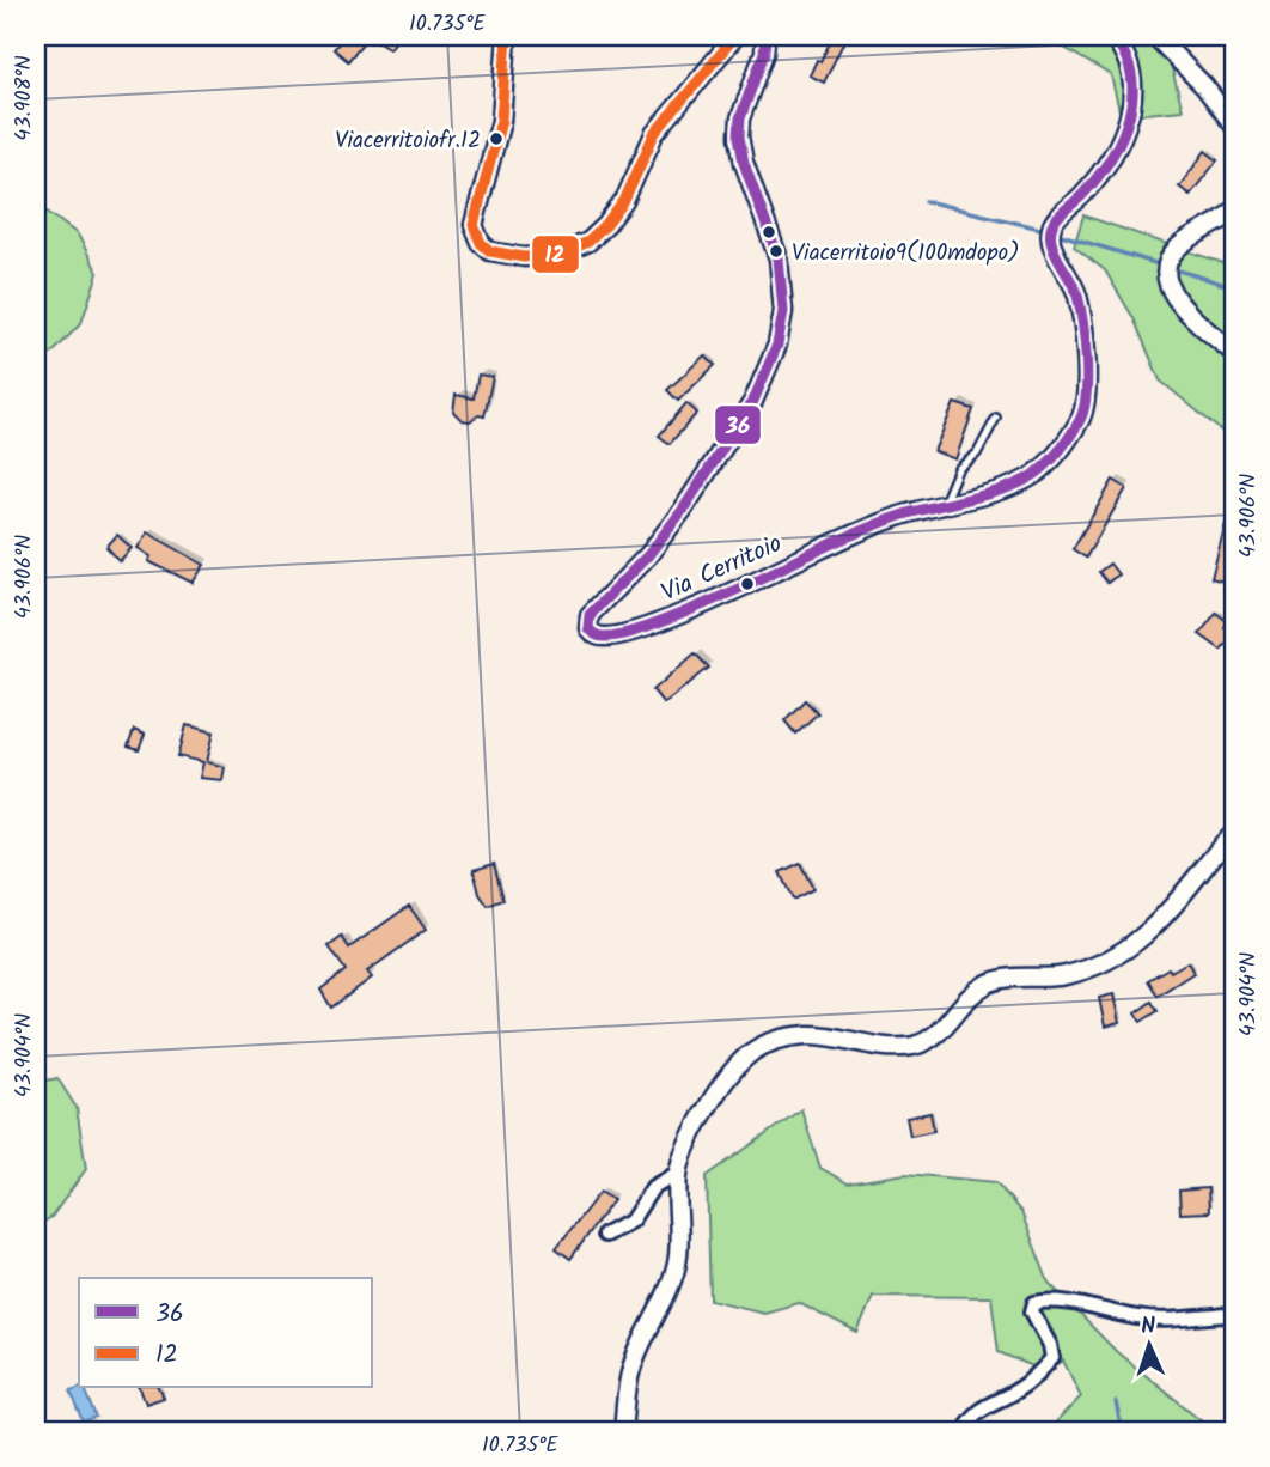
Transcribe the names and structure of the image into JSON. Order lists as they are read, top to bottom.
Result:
{
  "streets": {
    "street": ["Via Cerritoio"]
  },
  "places": ["Viacerritoiofr.12", "Viacerritoio9(100mdopo)"],
  "lines": ["transit line 36", "transit line 12"],
  "legend": ["36", "12"],
  "north": "top",
  "coordinates": [
    "10.735°E",
    "43.908°N",
    "43.906°N",
    "43.904°N"
  ]
}
